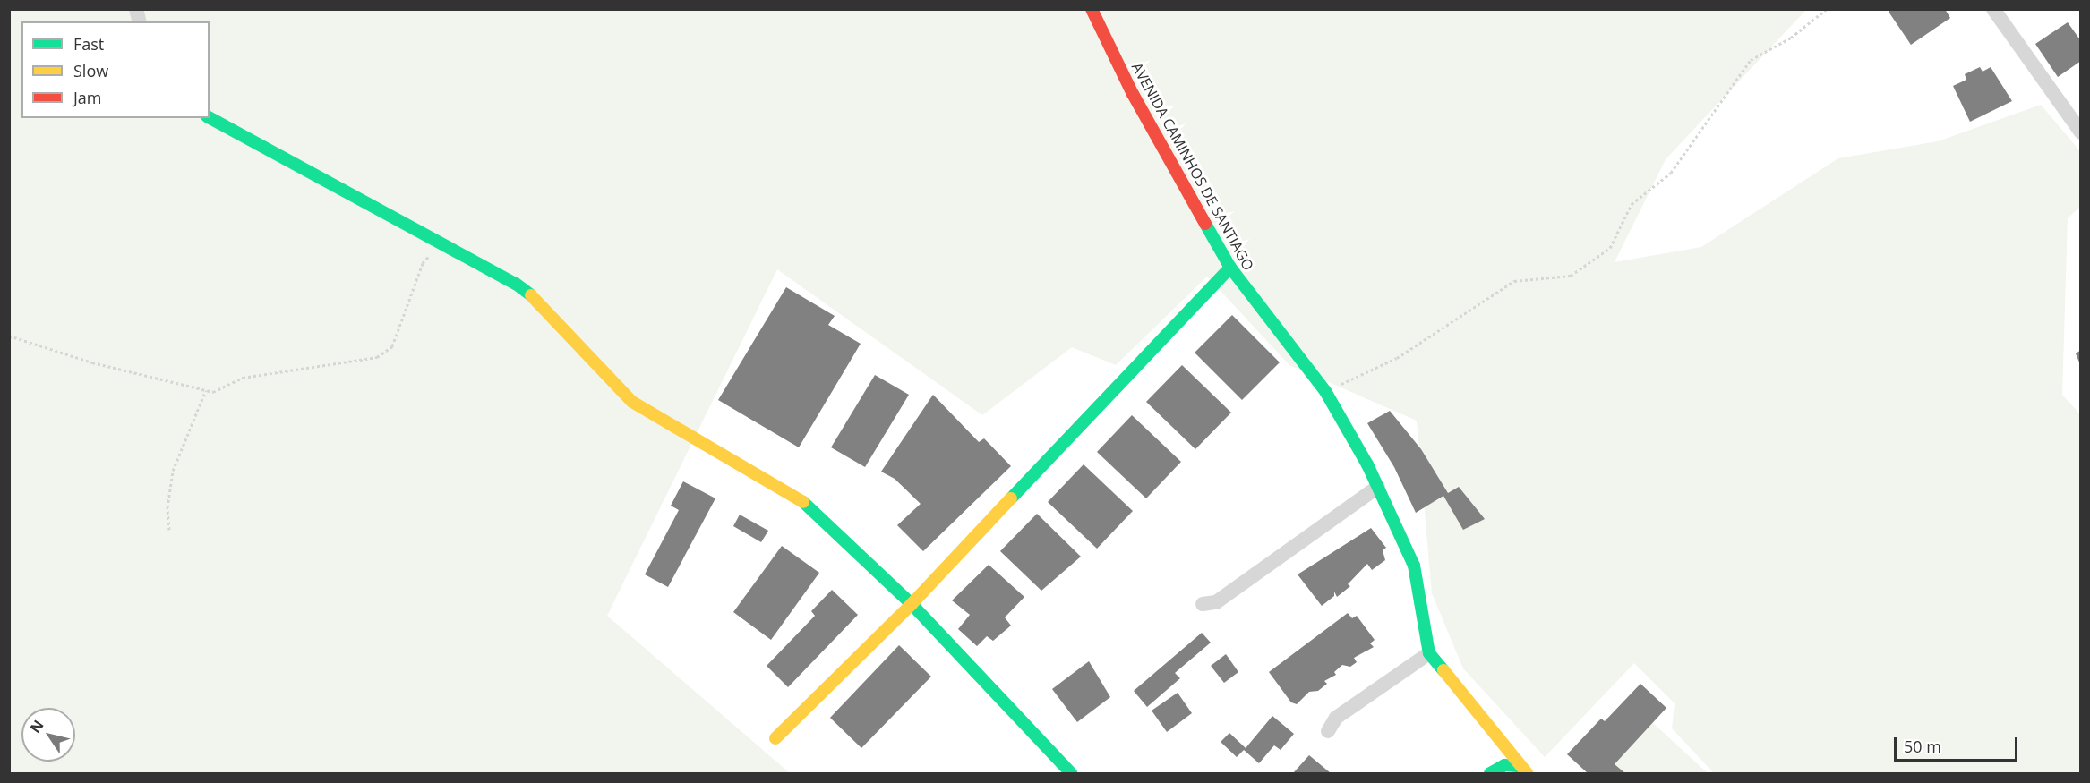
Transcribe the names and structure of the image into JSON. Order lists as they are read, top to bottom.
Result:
{
  "streets": {
    "street": ["AVENIDA CAMINHOS DE SANTIAGO"]
  },
  "legend": ["Fast", "Slow", "Jam"],
  "scale_bar": "50 m",
  "north": "top left"
}
